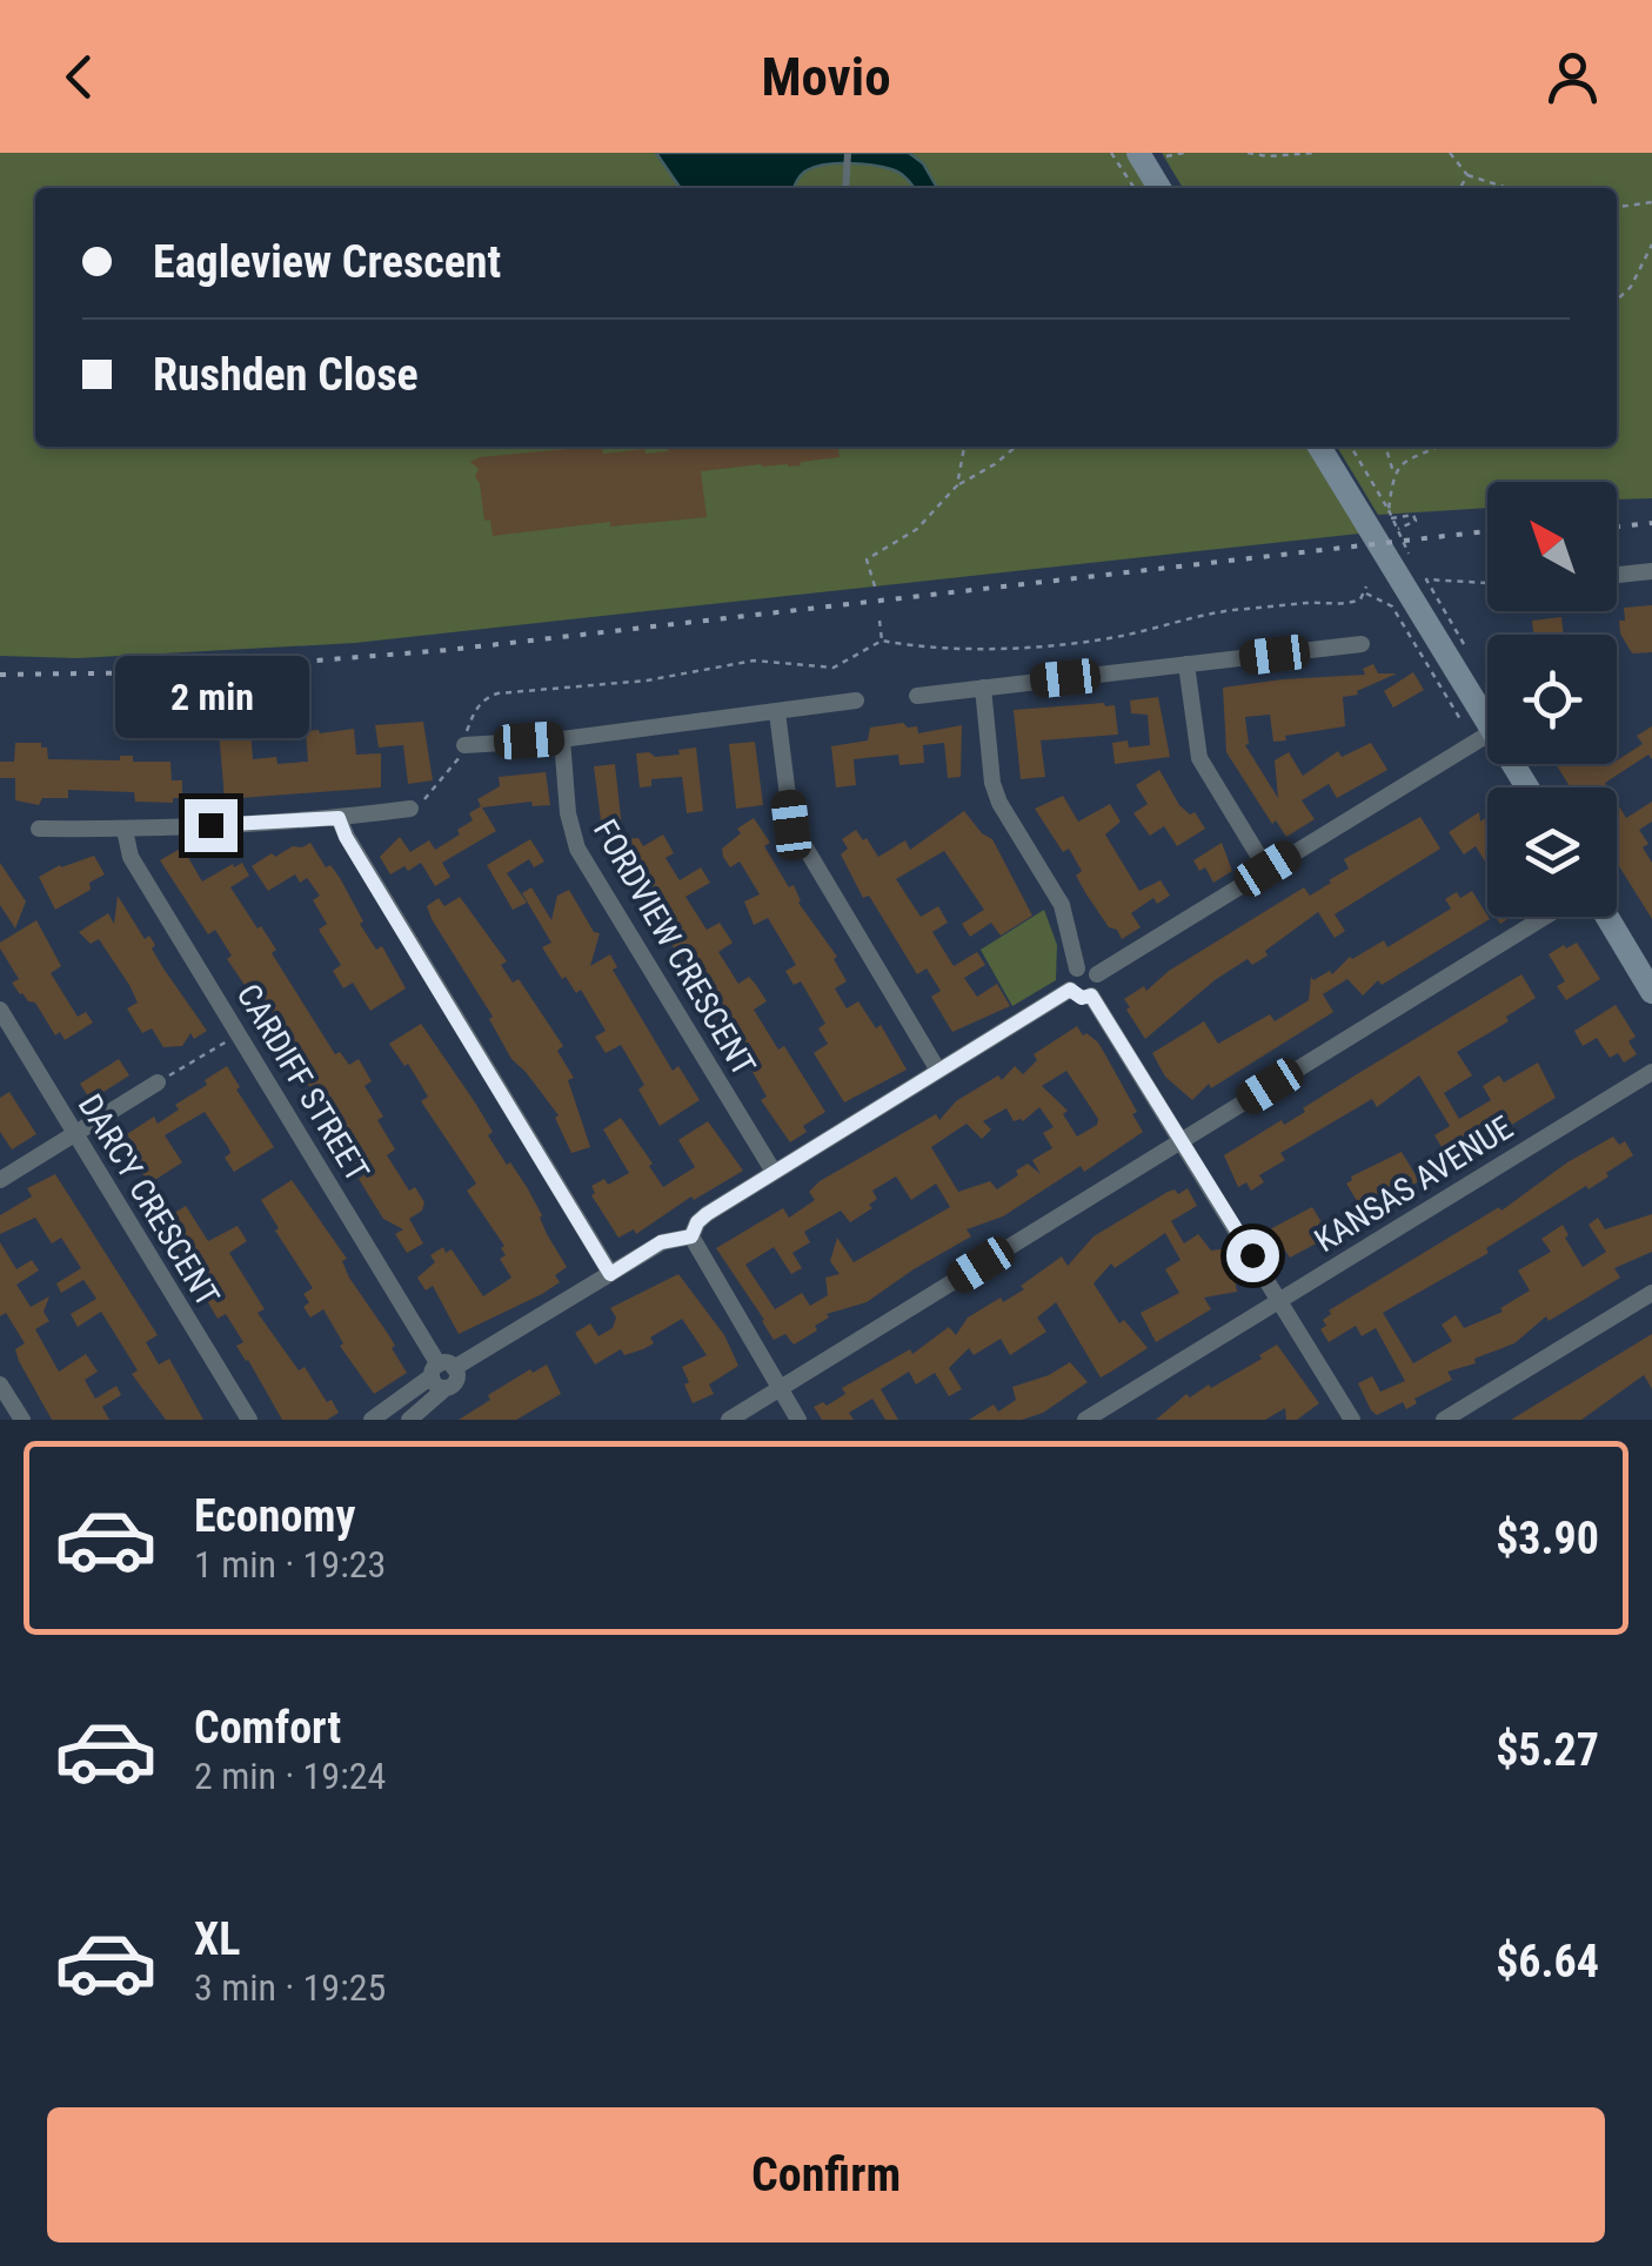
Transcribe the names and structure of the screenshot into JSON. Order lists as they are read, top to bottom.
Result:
{
  "streets": {
    "street": [
      "FORDVIEW CRESCENT",
      "CARDIFF STREET",
      "KANSAS AVENUE",
      "DARCY CRESCENT"
    ]
  },
  "north": "top left",
  "page": {
    "header": "Movio",
    "banner": ["Eagleview Crescent", "Rushden Close"],
    "bubble": "2 min",
    "list": [
      {
        "name": "Economy",
        "note": "1 min · 19:23",
        "value": "$3.90"
      },
      {
        "name": "Comfort",
        "note": "2 min · 19:24",
        "value": "$5.27"
      },
      {
        "name": "XL",
        "note": "3 min · 19:25",
        "value": "$6.64"
      }
    ],
    "buttons": "Confirm"
  }
}
